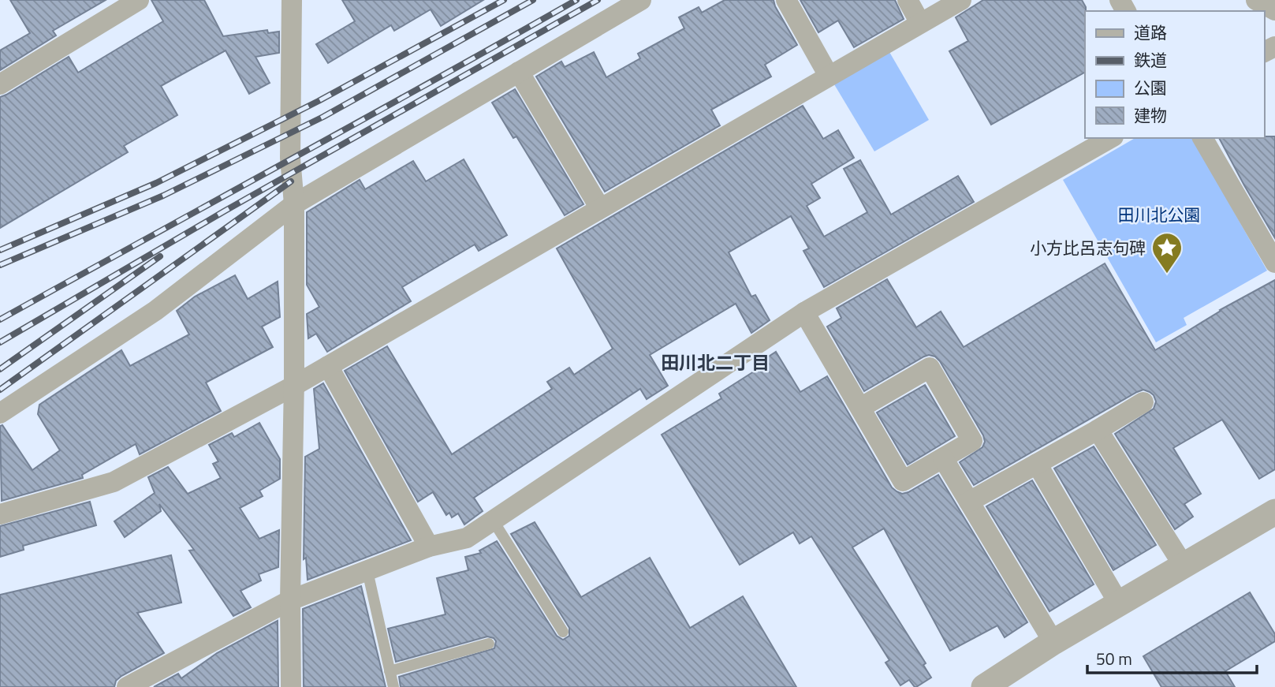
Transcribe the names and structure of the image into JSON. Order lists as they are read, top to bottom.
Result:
{
  "districts": ["田川北二丁目"],
  "parks": ["田川北公園"],
  "places": {
    "place": ["小方比呂志句碑"]
  },
  "legend": [
    "道路",
    "鉄道",
    "公園",
    "建物"
  ],
  "scale_bar": "50 m"
}
